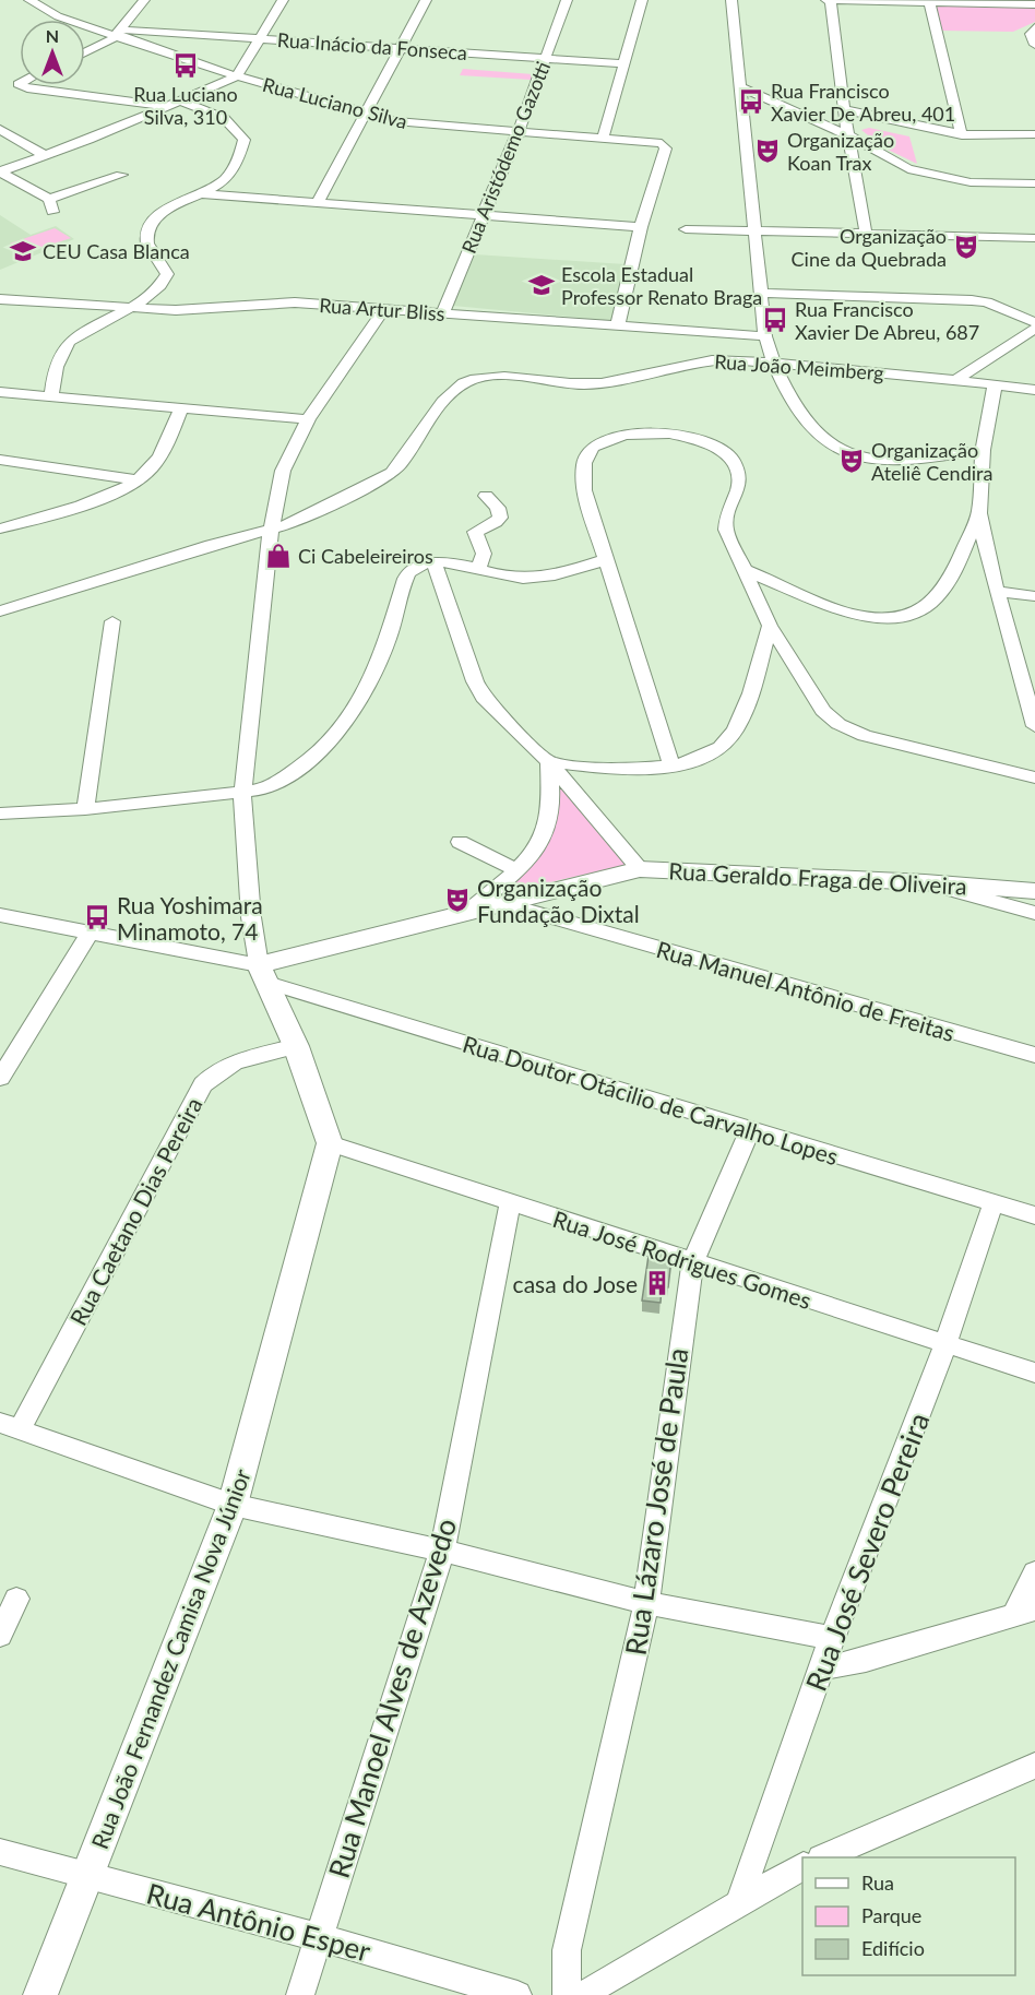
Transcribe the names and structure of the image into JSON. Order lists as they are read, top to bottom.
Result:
{
  "streets": {
    "main road": ["Rua Geraldo Fraga de Oliveira", "Rua João Fernandez Camisa Nova Júnior"],
    "street": [
      "Rua Inácio da Fonseca",
      "Rua Luciano Silva",
      "Rua Aristódemo Gazotti",
      "Rua Artur Bliss",
      "Rua João Meimberg",
      "Rua Manuel Antônio de Freitas",
      "Rua Doutor Otácilio de Carvalho Lopes",
      "Rua Caetano Dias Pereira",
      "Rua José Rodrigues Gomes",
      "Rua Lázaro José de Paula",
      "Rua José Severo Pereira",
      "Rua Manoel Alves de Azevedo",
      "Rua Antônio Esper"
    ]
  },
  "crossings": [
    ["Rua Inácio da Fonseca", "Rua Luciano Silva"],
    ["Rua Inácio da Fonseca", "Rua Aristódemo Gazotti"],
    ["Rua Luciano Silva", "Rua Aristódemo Gazotti"],
    ["Rua Aristódemo Gazotti", "Rua Artur Bliss"],
    ["Rua Geraldo Fraga de Oliveira", "Rua Manuel Antônio de Freitas"],
    ["Rua Geraldo Fraga de Oliveira", "Rua Doutor Otácilio de Carvalho Lopes"],
    ["Rua Doutor Otácilio de Carvalho Lopes", "Rua Lázaro José de Paula"],
    ["Rua Doutor Otácilio de Carvalho Lopes", "Rua José Severo Pereira"],
    ["Rua José Rodrigues Gomes", "Rua Lázaro José de Paula"],
    ["Rua José Rodrigues Gomes", "Rua José Severo Pereira"],
    ["Rua José Rodrigues Gomes", "Rua João Fernandez Camisa Nova Júnior"],
    ["Rua José Rodrigues Gomes", "Rua Manoel Alves de Azevedo"],
    ["Rua João Fernandez Camisa Nova Júnior", "Rua Antônio Esper"],
    ["Rua Manoel Alves de Azevedo", "Rua Antônio Esper"]
  ],
  "places": {
    "bus stop": [
      "Rua Luciano Silva, 310",
      "Rua Francisco Xavier De Abreu, 401",
      "Rua Francisco Xavier De Abreu, 687",
      "Rua Yoshimara Minamoto, 74"
    ],
    "theatre": [
      "Organização Koan Trax",
      "Organização Cine da Quebrada",
      "Organização Ateliê Cendira",
      "Organização Fundação Dixtal"
    ],
    "school or university": ["CEU Casa Blanca", "Escola Estadual Professor Renato Braga"],
    "shop": ["Ci Cabeleireiros"],
    "building": ["casa do Jose"]
  },
  "legend": ["Rua", "Parque", "Edifício"],
  "north": "top"
}
